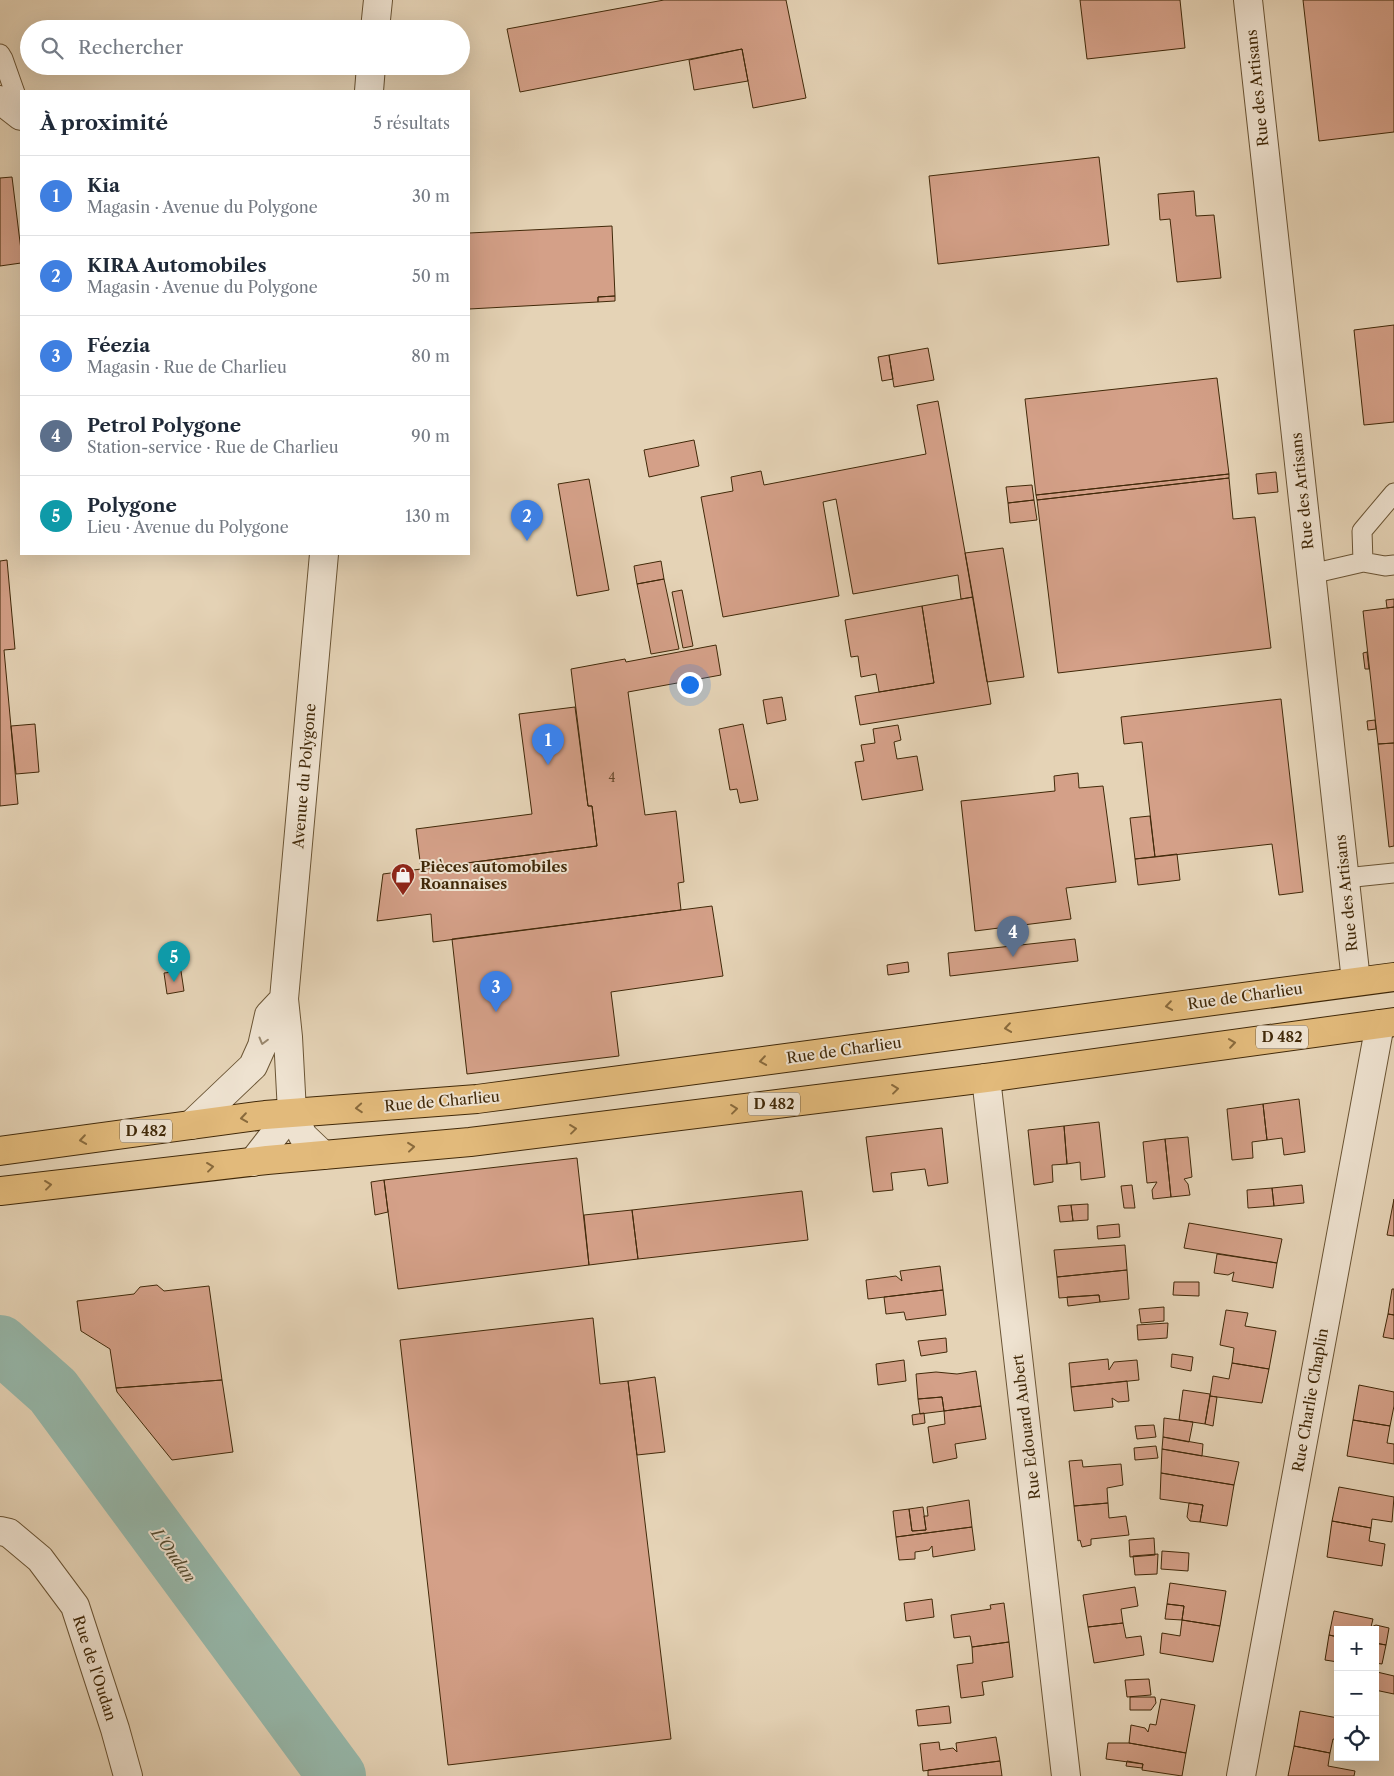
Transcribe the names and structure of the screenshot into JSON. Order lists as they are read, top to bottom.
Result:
{
  "streets": {
    "main road": ["Rue de Charlieu", "D 482"],
    "street": [
      "Rue des Artisans",
      "Avenue du Polygone",
      "Rue Charlie Chaplin",
      "Rue Edouard Aubert",
      "Rue de l'Oudan"
    ]
  },
  "crossings": [
    ["Rue des Artisans", "Rue de Charlieu"],
    ["Avenue du Polygone", "Rue de Charlieu"],
    ["D 482", "Rue Charlie Chaplin"],
    ["D 482", "Rue Edouard Aubert"]
  ],
  "water": ["L'Oudan"],
  "places": {
    "shop": ["Pièces automobiles Roannaises"]
  },
  "house_numbers": ["4"],
  "page": {
    "search": "Rechercher",
    "heading": ["À proximité", "5 résultats"],
    "list": [
      {
        "mark": "1",
        "name": "Kia",
        "note": "Magasin · Avenue du Polygone",
        "value": "30 m"
      },
      {
        "mark": "2",
        "name": "KIRA Automobiles",
        "note": "Magasin · Avenue du Polygone",
        "value": "50 m"
      },
      {
        "mark": "3",
        "name": "Féezia",
        "note": "Magasin · Rue de Charlieu",
        "value": "80 m"
      },
      {
        "mark": "4",
        "name": "Petrol Polygone",
        "note": "Station-service · Rue de Charlieu",
        "value": "90 m"
      },
      {
        "mark": "5",
        "name": "Polygone",
        "note": "Lieu · Avenue du Polygone",
        "value": "130 m"
      }
    ],
    "pins": [
      "2",
      "1",
      "4",
      "5",
      "3"
    ],
    "map_buttons": ["+", "−"]
  }
}
